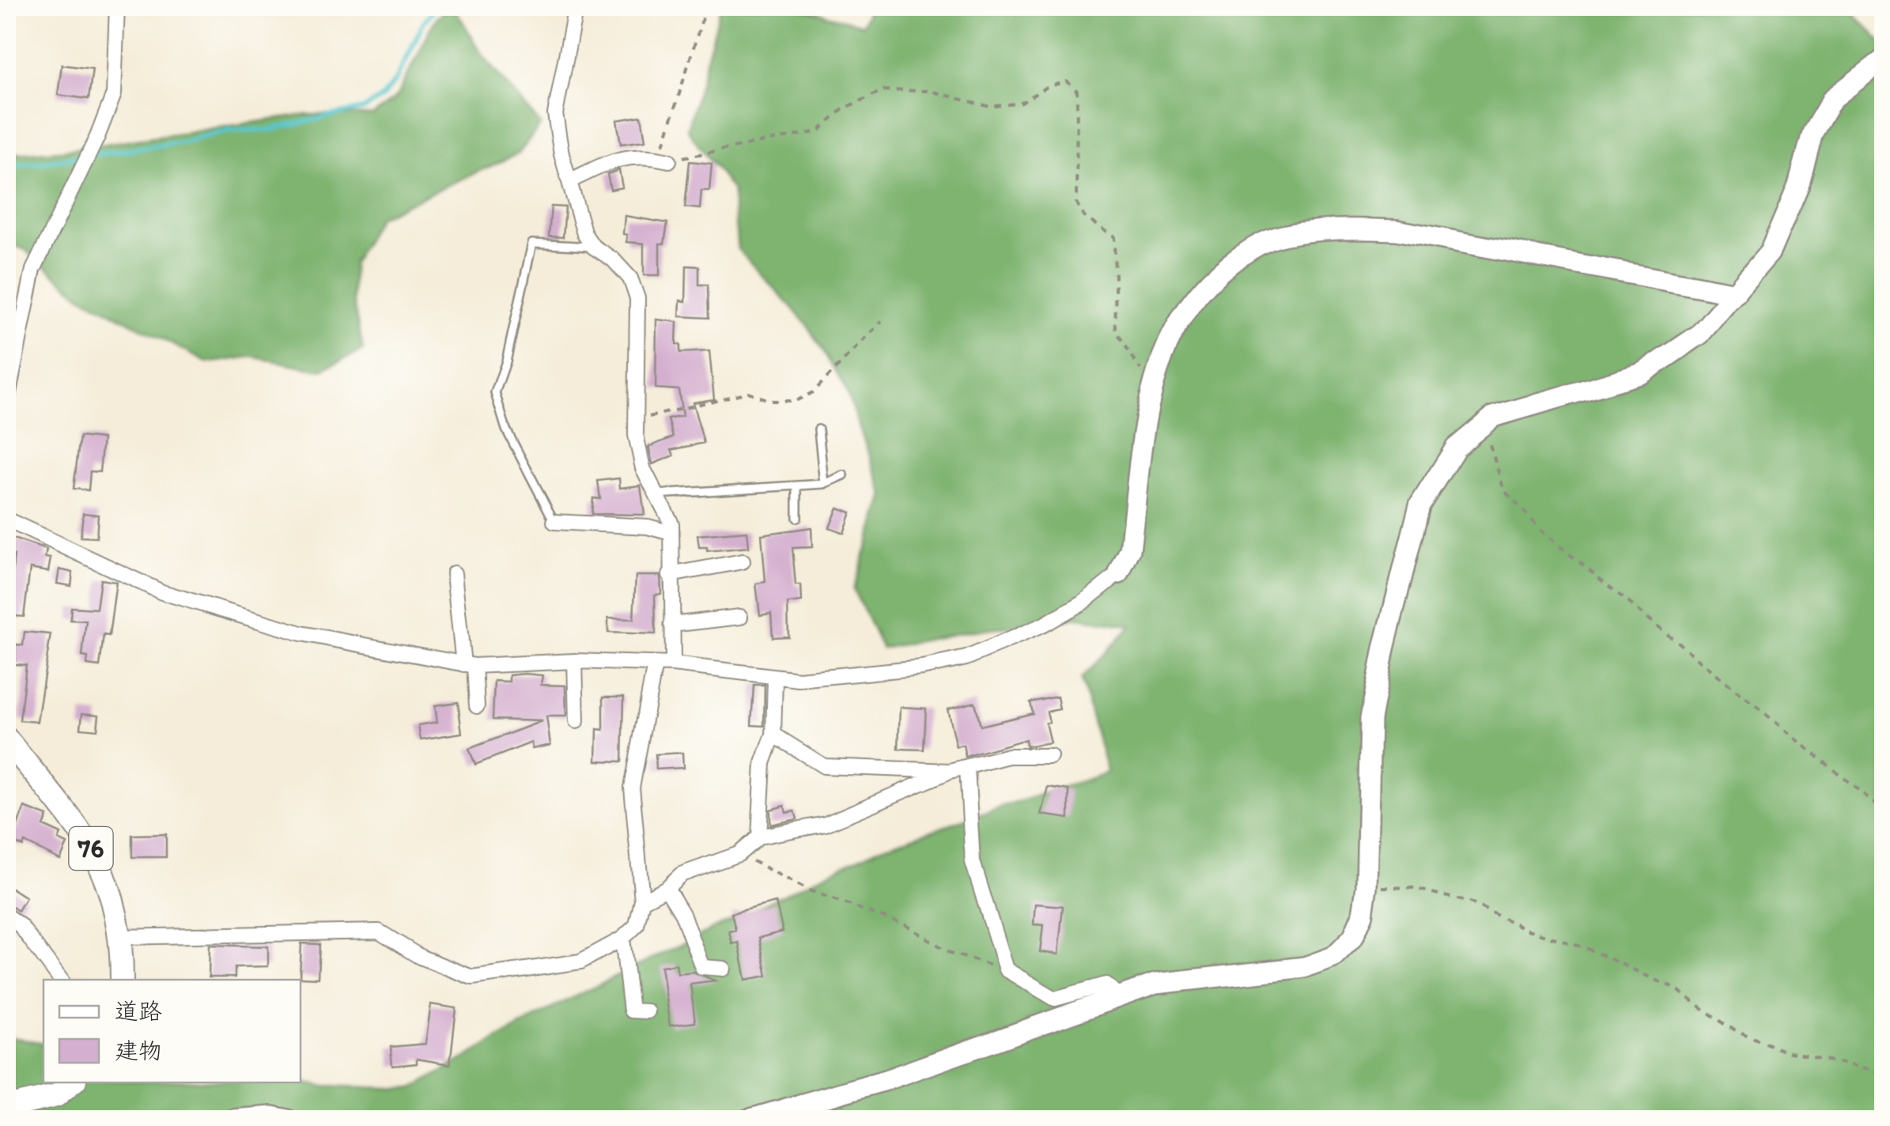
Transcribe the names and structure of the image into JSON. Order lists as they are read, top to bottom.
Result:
{
  "streets": {
    "main road": ["76"]
  },
  "legend": ["道路", "建物"]
}
